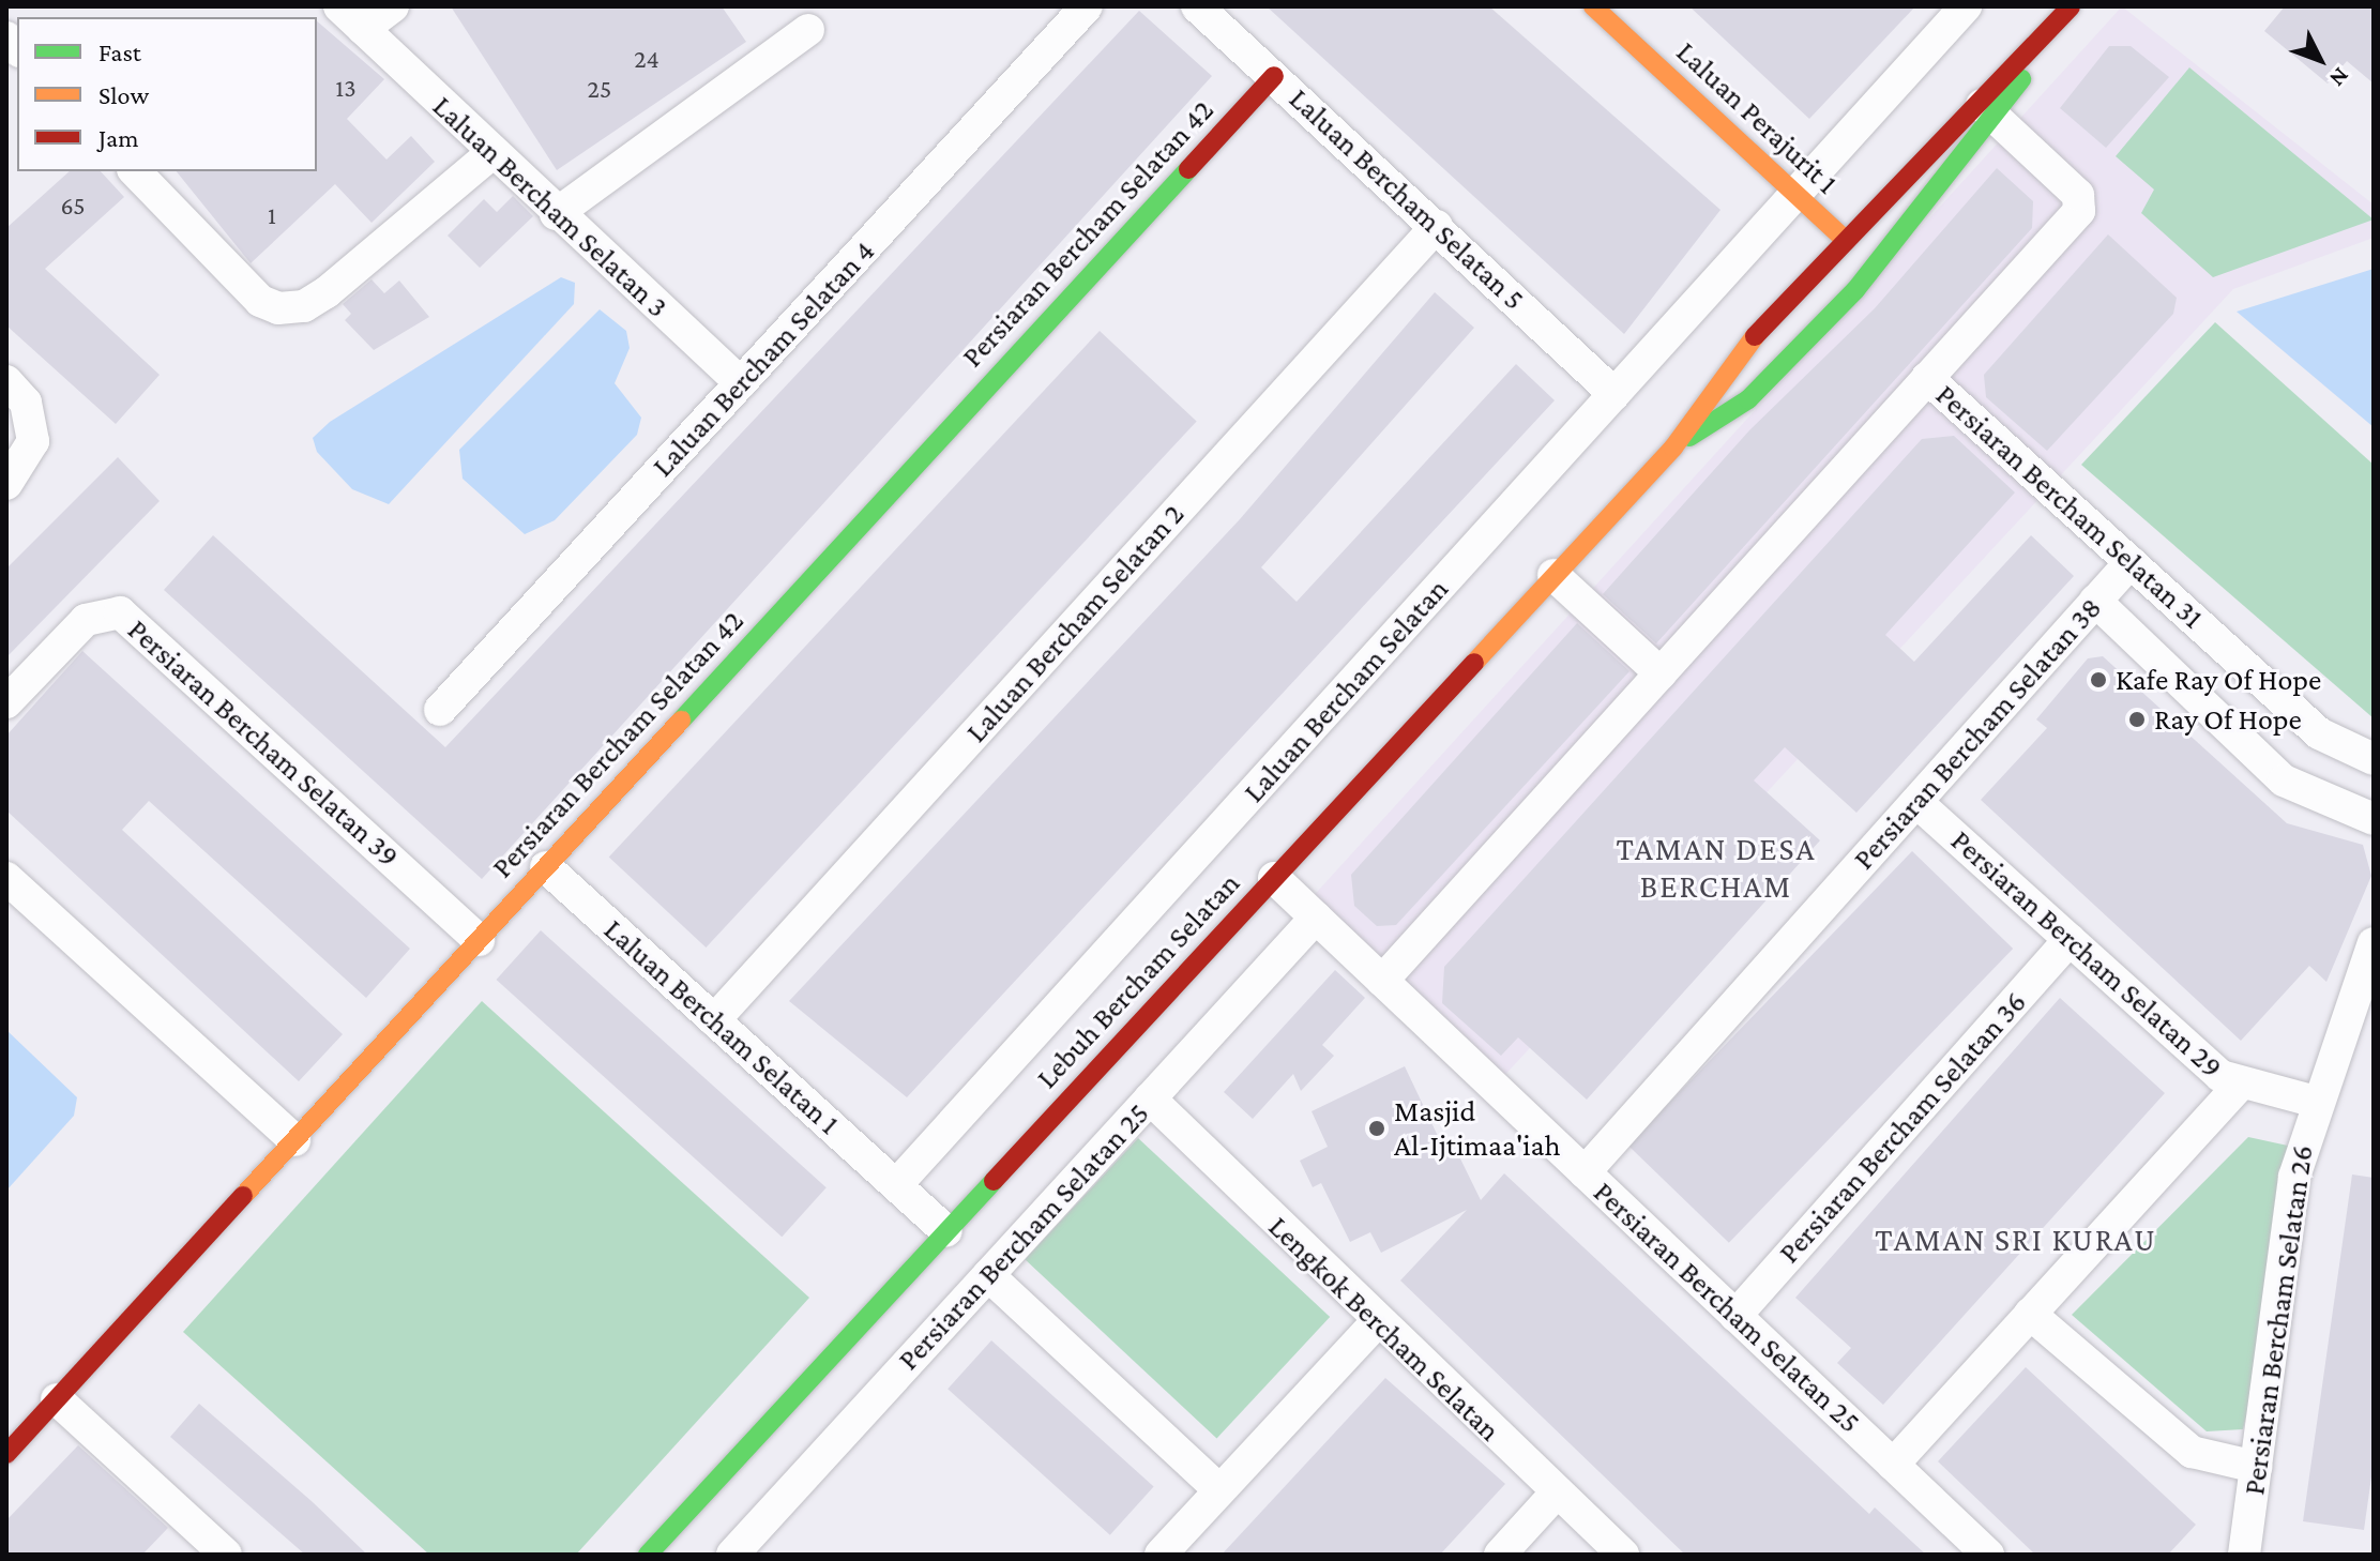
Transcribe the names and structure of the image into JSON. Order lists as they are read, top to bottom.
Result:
{
  "streets": {
    "street": [
      "Laluan Perajurit 1",
      "Laluan Bercham Selatan 5",
      "Laluan Bercham Selatan 3",
      "Persiaran Bercham Selatan 42",
      "Laluan Bercham Selatan 4",
      "Persiaran Bercham Selatan 31",
      "Laluan Bercham Selatan 2",
      "Laluan Bercham Selatan",
      "Persiaran Bercham Selatan 38",
      "Persiaran Bercham Selatan 39",
      "Persiaran Bercham Selatan 29",
      "Lebuh Bercham Selatan",
      "Laluan Bercham Selatan 1",
      "Persiaran Bercham Selatan 36",
      "Persiaran Bercham Selatan 25",
      "Persiaran Bercham Selatan 26",
      "Lengkok Bercham Selatan"
    ]
  },
  "crossings": [
    ["Laluan Perajurit 1", "Laluan Bercham Selatan"],
    ["Laluan Bercham Selatan 5", "Persiaran Bercham Selatan 42"],
    ["Laluan Bercham Selatan 5", "Laluan Bercham Selatan 2"],
    ["Laluan Bercham Selatan 5", "Laluan Bercham Selatan"],
    ["Laluan Bercham Selatan 3", "Laluan Bercham Selatan 4"],
    ["Persiaran Bercham Selatan 42", "Persiaran Bercham Selatan 39"],
    ["Persiaran Bercham Selatan 42", "Laluan Bercham Selatan 1"],
    ["Persiaran Bercham Selatan 31", "Persiaran Bercham Selatan 38"],
    ["Laluan Bercham Selatan 2", "Laluan Bercham Selatan 1"],
    ["Laluan Bercham Selatan", "Laluan Bercham Selatan 1"],
    ["Persiaran Bercham Selatan 38", "Persiaran Bercham Selatan 29"],
    ["Persiaran Bercham Selatan 38", "Persiaran Bercham Selatan 25"],
    ["Persiaran Bercham Selatan 29", "Persiaran Bercham Selatan 36"],
    ["Persiaran Bercham Selatan 29", "Persiaran Bercham Selatan 26"],
    ["Lebuh Bercham Selatan", "Laluan Bercham Selatan 1"],
    ["Lebuh Bercham Selatan", "Persiaran Bercham Selatan 25"],
    ["Persiaran Bercham Selatan 36", "Persiaran Bercham Selatan 25"],
    ["Persiaran Bercham Selatan 25", "Lengkok Bercham Selatan"]
  ],
  "districts": ["TAMAN DESA BERCHAM", "TAMAN SRI KURAU"],
  "places": ["Kafe Ray Of Hope", "Ray Of Hope", "Masjid Al-Ijtimaa'iah"],
  "house_numbers": [
    "24",
    "13",
    "25",
    "65",
    "1"
  ],
  "legend": ["Fast", "Slow", "Jam"],
  "north": "bottom right"
}
